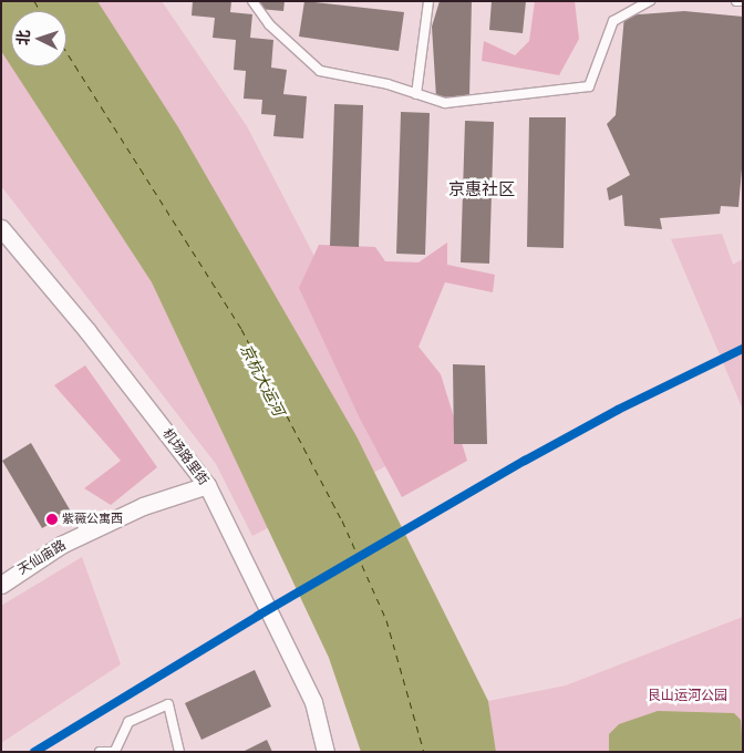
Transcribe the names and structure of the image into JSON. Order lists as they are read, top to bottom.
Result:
{
  "streets": {
    "street": ["机场路里街", "天仙庙路"]
  },
  "crossings": [
    ["机场路里街", "天仙庙路"]
  ],
  "districts": ["京惠社区"],
  "water": ["京杭大运河"],
  "parks": ["艮山运河公园"],
  "places": ["紫薇公寓西"],
  "north": "left"
}
